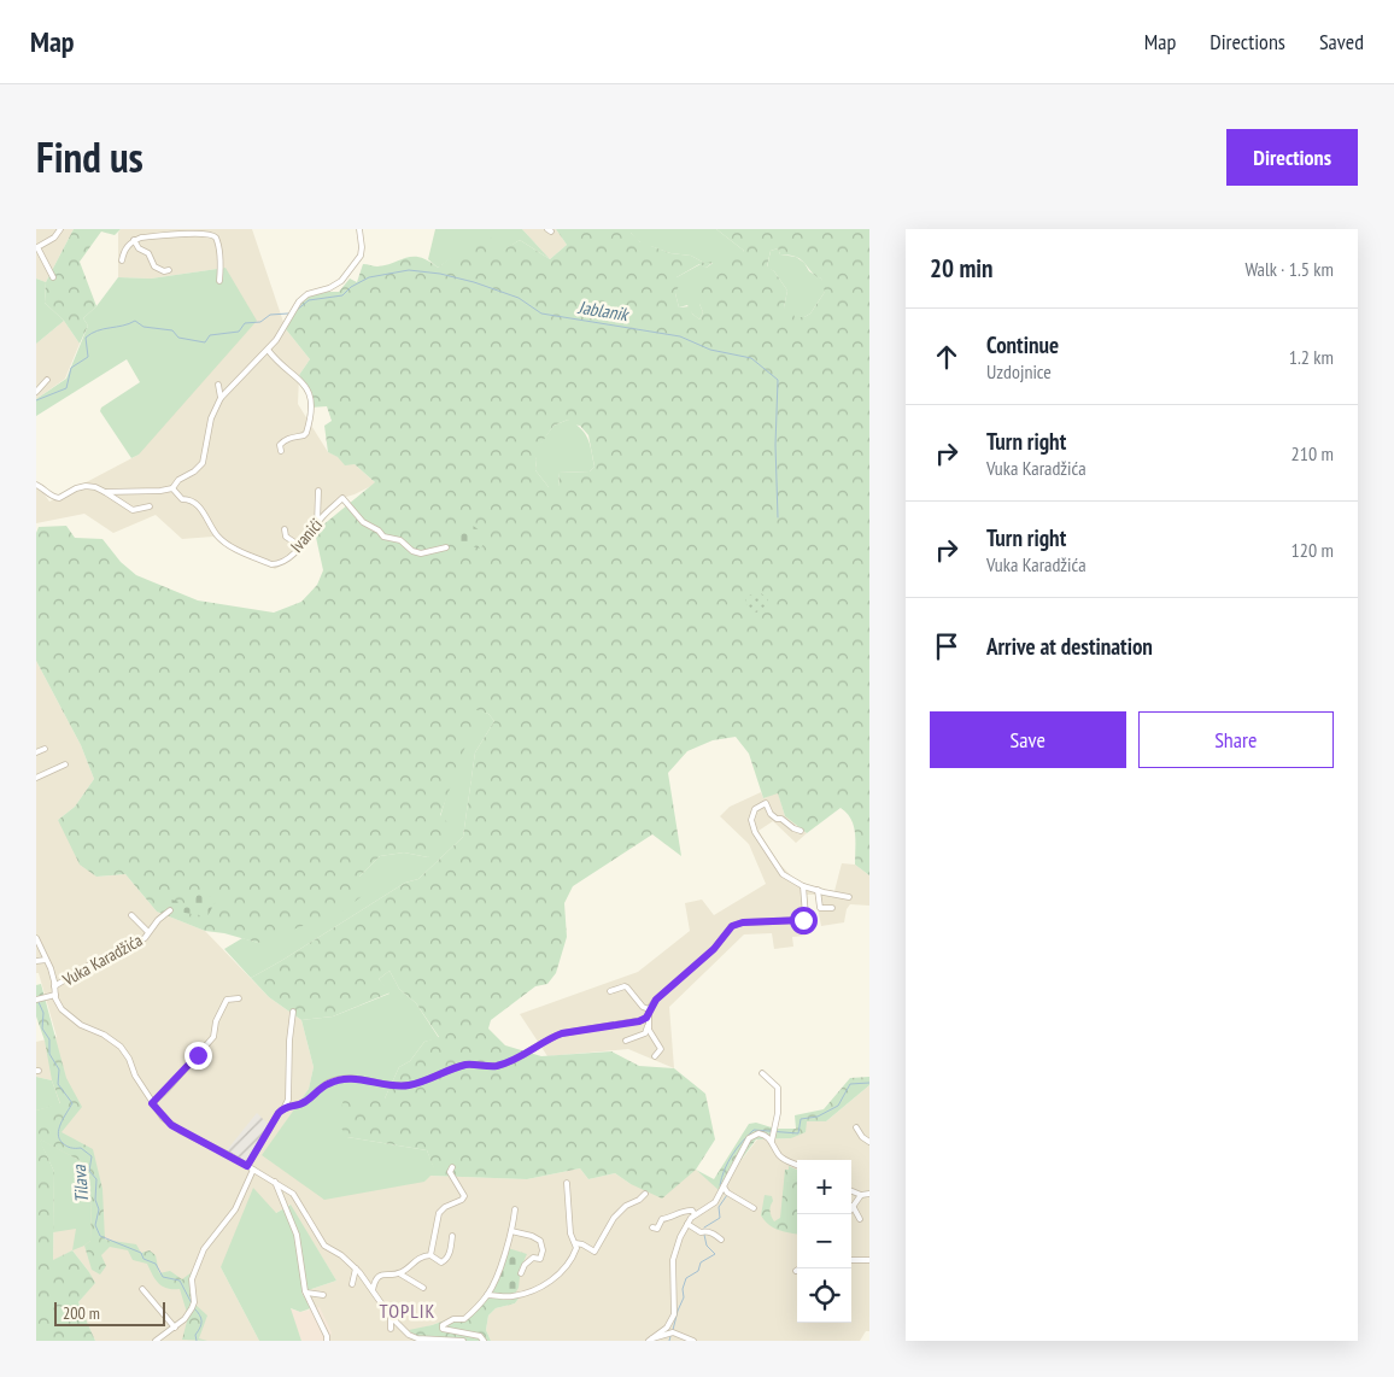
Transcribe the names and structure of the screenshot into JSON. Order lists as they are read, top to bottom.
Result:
{
  "streets": {
    "street": ["Ivanići", "Vuka Karadžića"]
  },
  "districts": ["TOPLIK"],
  "water": ["Jablanik", "Tilava"],
  "scale_bar": "200 m",
  "page": {
    "header": "Map",
    "nav": ["Map", "Directions", "Saved"],
    "title": "Find us",
    "buttons": [
      "Directions",
      ["Save", "Share"]
    ],
    "heading": ["20 min", "Walk · 1.5 km"],
    "list": [
      ["Continue", "Uzdojnice", "1.2 km"],
      ["Turn right", "Vuka Karadžića", "210 m"],
      ["Turn right", "Vuka Karadžića", "120 m"],
      "Arrive at destination"
    ],
    "map_buttons": ["+", "−"],
    "scale": "200 m"
  }
}
